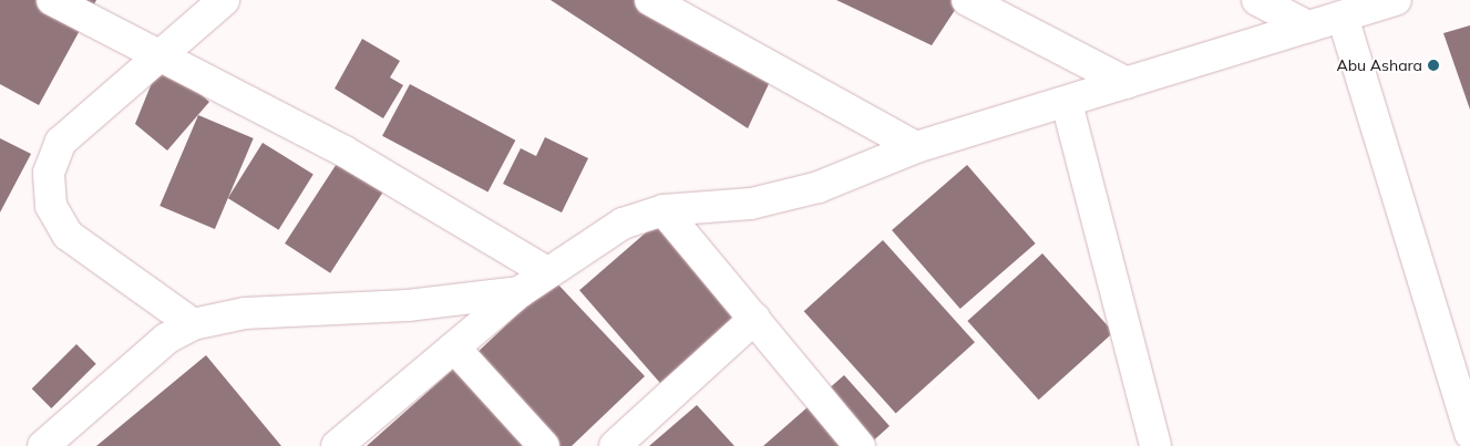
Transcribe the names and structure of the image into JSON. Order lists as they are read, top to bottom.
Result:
{
  "places": ["Abu Ashara"]
}
